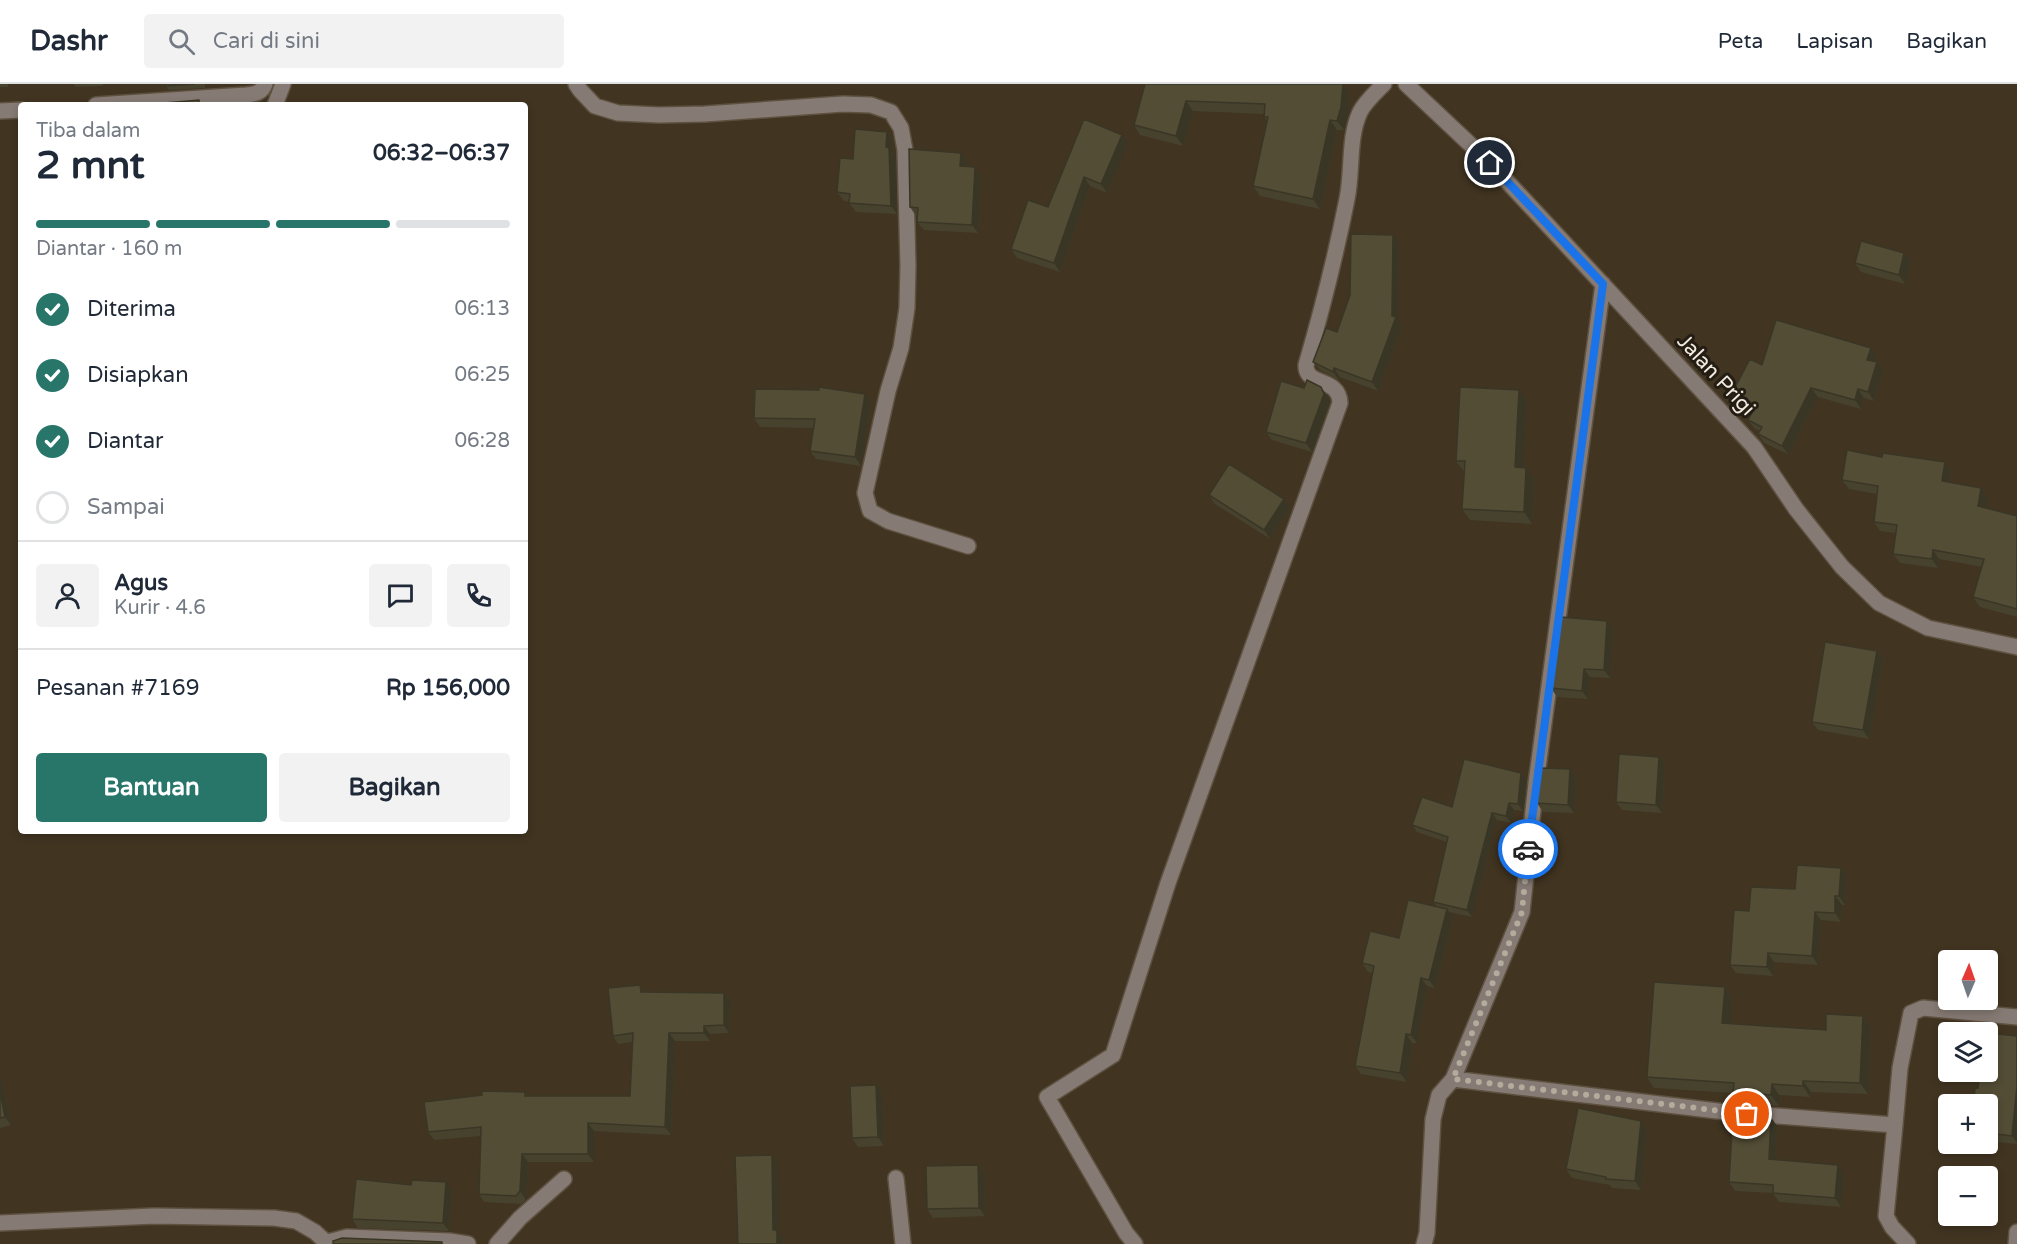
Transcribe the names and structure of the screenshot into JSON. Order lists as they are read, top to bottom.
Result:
{
  "streets": {
    "street": ["Jalan Prigi"]
  },
  "north": "top",
  "page": {
    "header": "Dashr",
    "search": "Cari di sini",
    "nav": ["Peta", "Lapisan", "Bagikan"],
    "heading": ["2 mnt", "Tiba dalam", "06:32–06:37"],
    "panel": [
      "Agus",
      "Kurir · 4.6",
      "Pesanan #7169",
      "Rp 156,000"
    ],
    "bar": "Diantar · 160 m",
    "list": [
      ["Diterima", "06:13"],
      ["Disiapkan", "06:25"],
      ["Diantar", "06:28"],
      "Sampai"
    ],
    "buttons": ["Bantuan", "Bagikan"],
    "map_buttons": ["+", "−"]
  }
}
